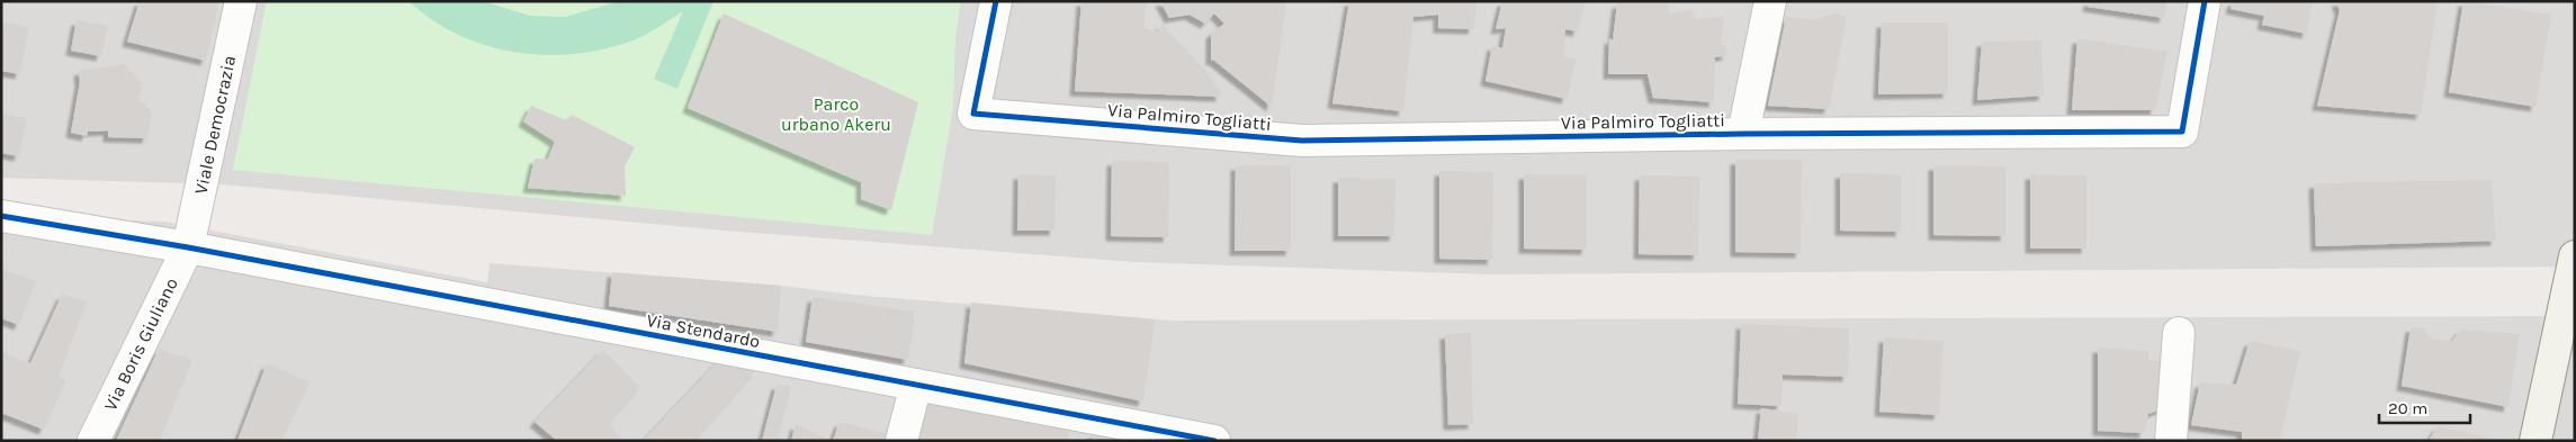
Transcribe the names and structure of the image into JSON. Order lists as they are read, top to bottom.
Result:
{
  "streets": {
    "street": [
      "Via Palmiro Togliatti",
      "Viale Democrazia",
      "Via Stendardo",
      "Via Boris Giuliano"
    ]
  },
  "crossings": [
    ["Viale Democrazia", "Via Stendardo"],
    ["Viale Democrazia", "Via Boris Giuliano"],
    ["Via Stendardo", "Via Boris Giuliano"]
  ],
  "parks": ["Parco urbano Akeru"],
  "scale_bar": "20 m"
}
